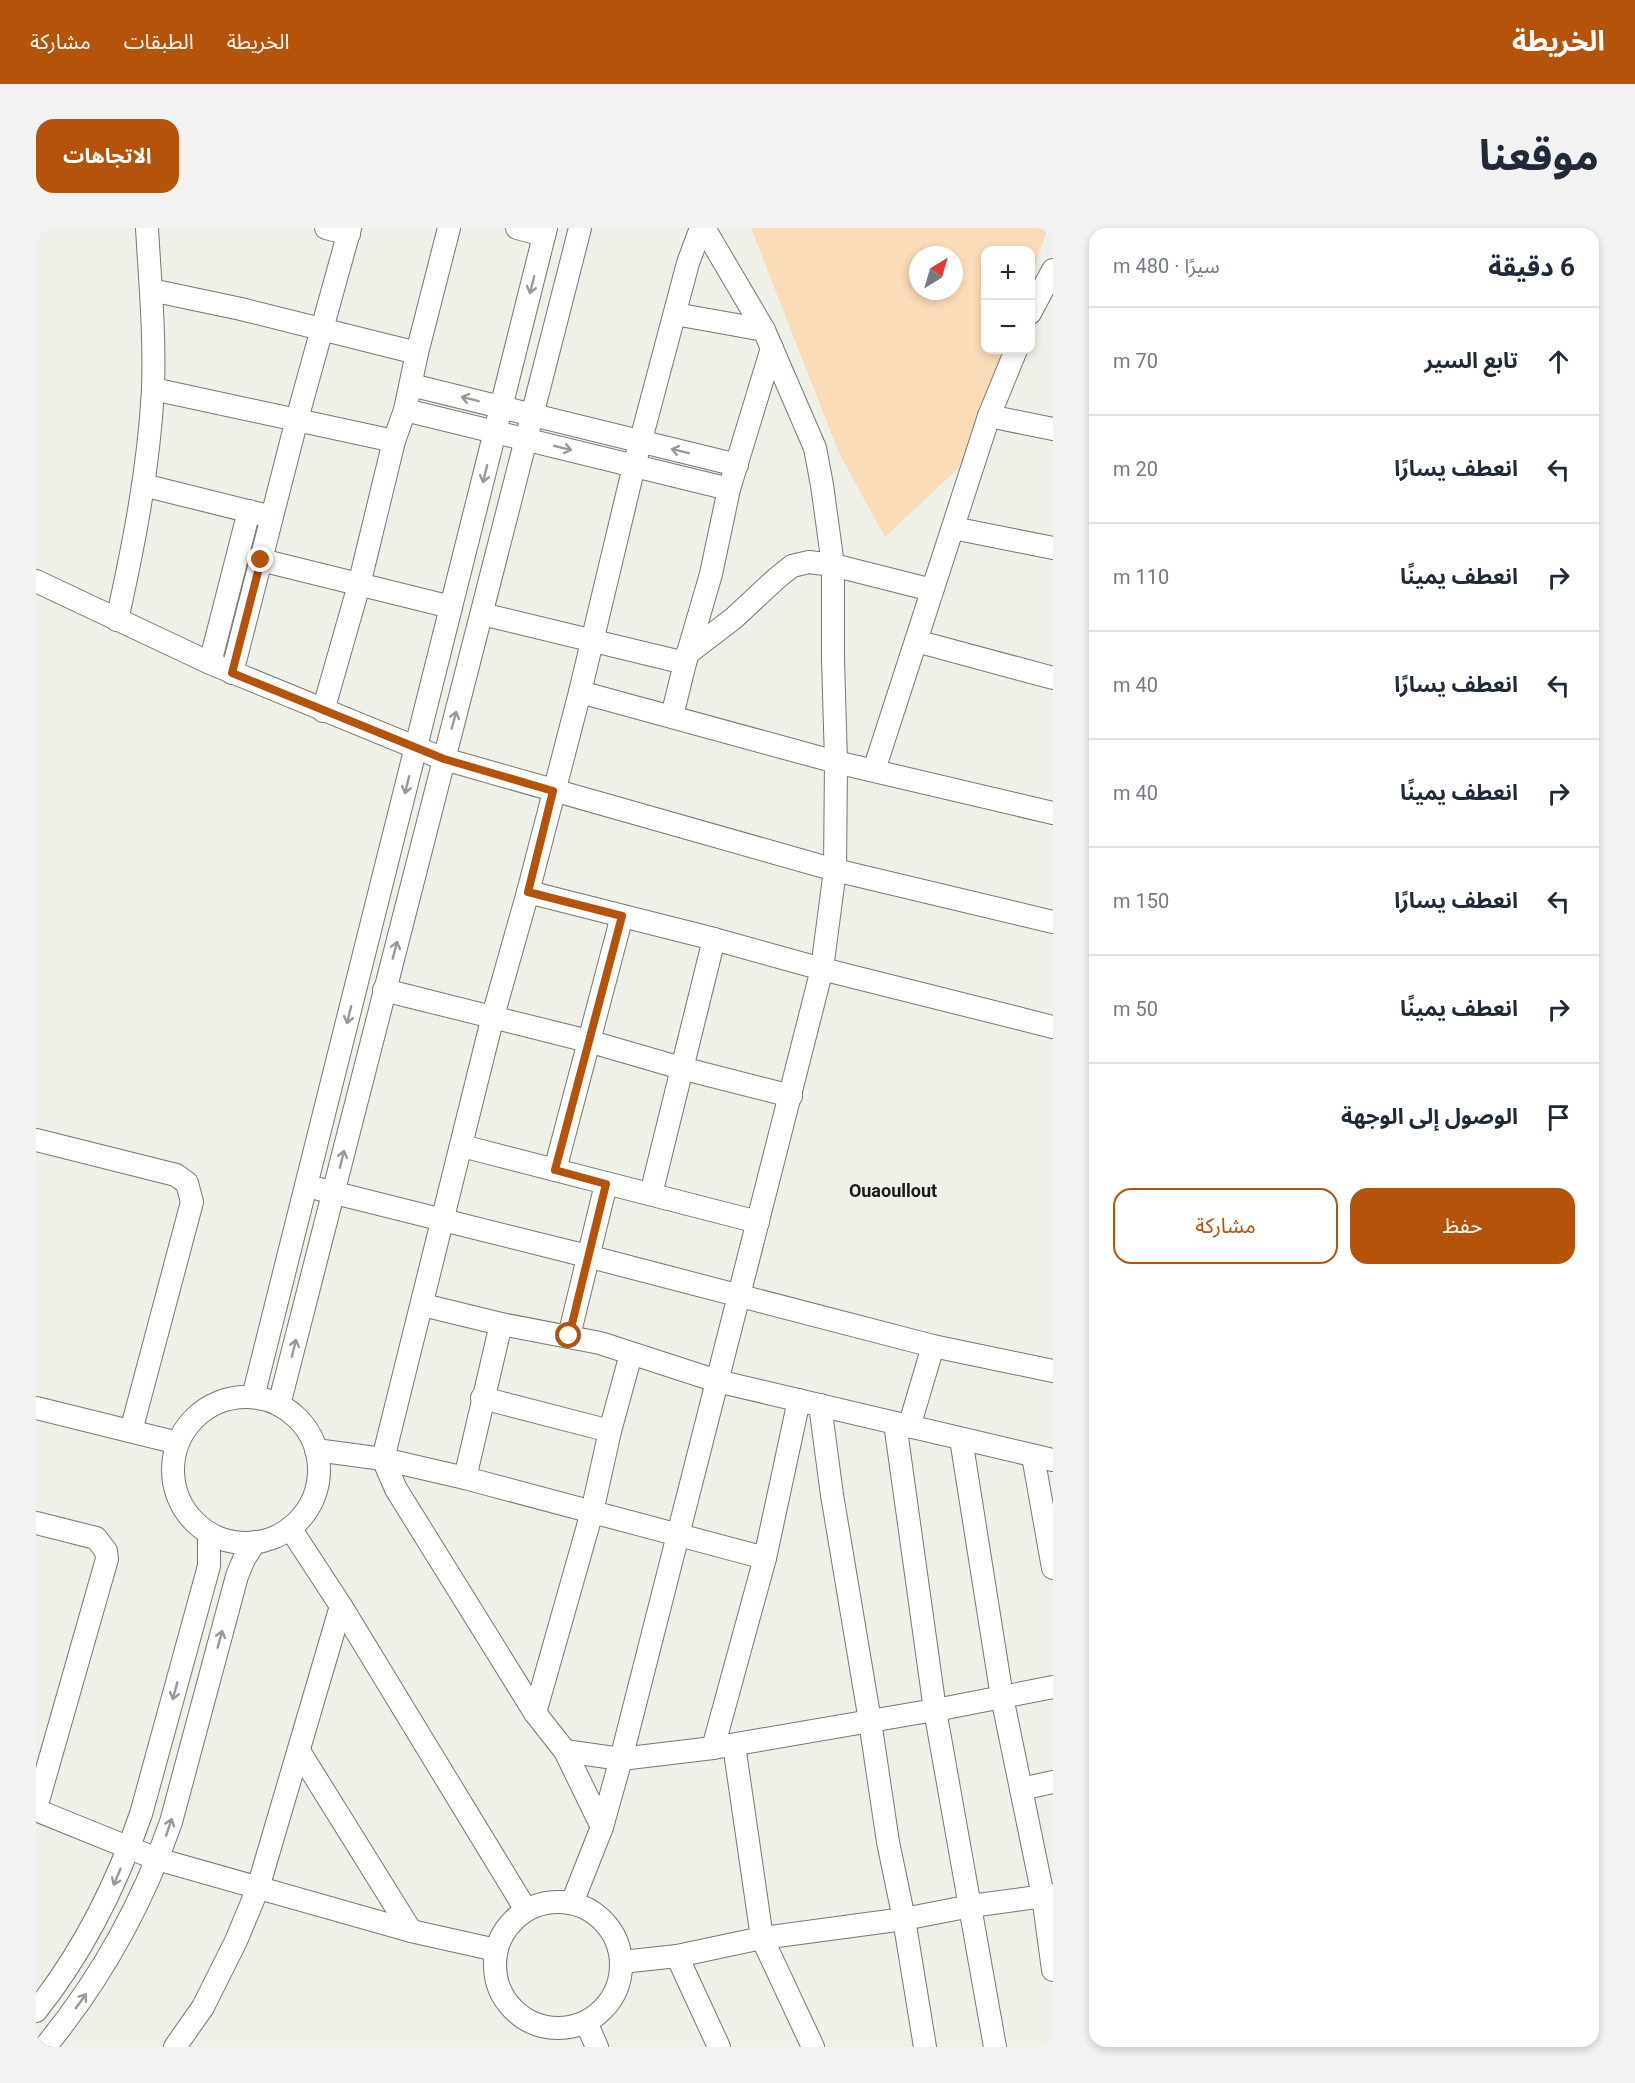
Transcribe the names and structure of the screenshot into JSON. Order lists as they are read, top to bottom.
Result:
{
  "districts": ["Ouaoullout"],
  "north": "top right",
  "page": {
    "header": "الخريطة",
    "nav": ["الخريطة", "الطبقات", "مشاركة"],
    "title": "موقعنا",
    "buttons": [
      "الاتجاهات",
      ["حفظ", "مشاركة"]
    ],
    "heading": ["6 دقيقة", "سيرًا · 480 m"],
    "map_buttons": ["+", "−"],
    "list": [
      ["تابع السير", "70 m"],
      ["انعطف يسارًا", "20 m"],
      ["انعطف يمينًا", "110 m"],
      ["انعطف يسارًا", "40 m"],
      ["انعطف يمينًا", "40 m"],
      ["انعطف يسارًا", "150 m"],
      ["انعطف يمينًا", "50 m"],
      "الوصول إلى الوجهة"
    ]
  }
}
